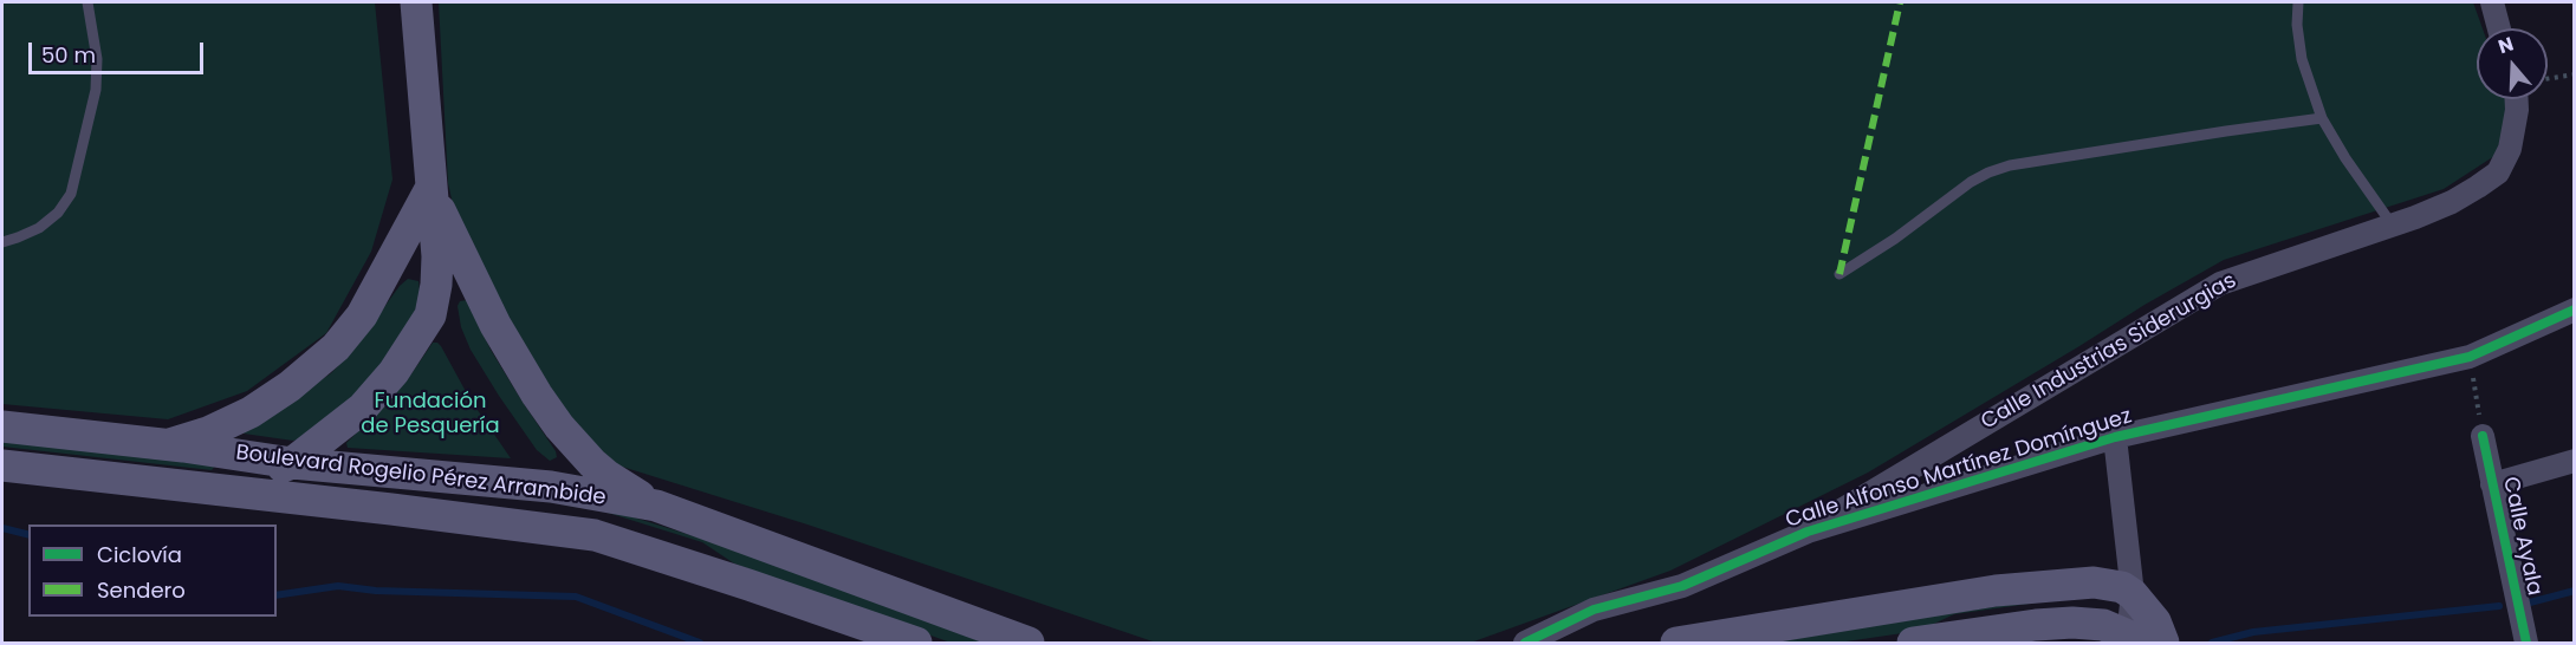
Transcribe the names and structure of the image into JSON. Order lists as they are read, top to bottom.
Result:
{
  "streets": {
    "main road": ["Boulevard Rogelio Pérez Arrambide"],
    "street": ["Calle Industrias Siderurgias", "Calle Alfonso Martínez Domínguez", "Calle Ayala"]
  },
  "crossings": [
    ["Calle Industrias Siderurgias", "Calle Alfonso Martínez Domínguez"]
  ],
  "parks": ["Fundación de Pesquería"],
  "legend": ["Ciclovía", "Sendero"],
  "scale_bar": "50 m",
  "north": "top"
}
